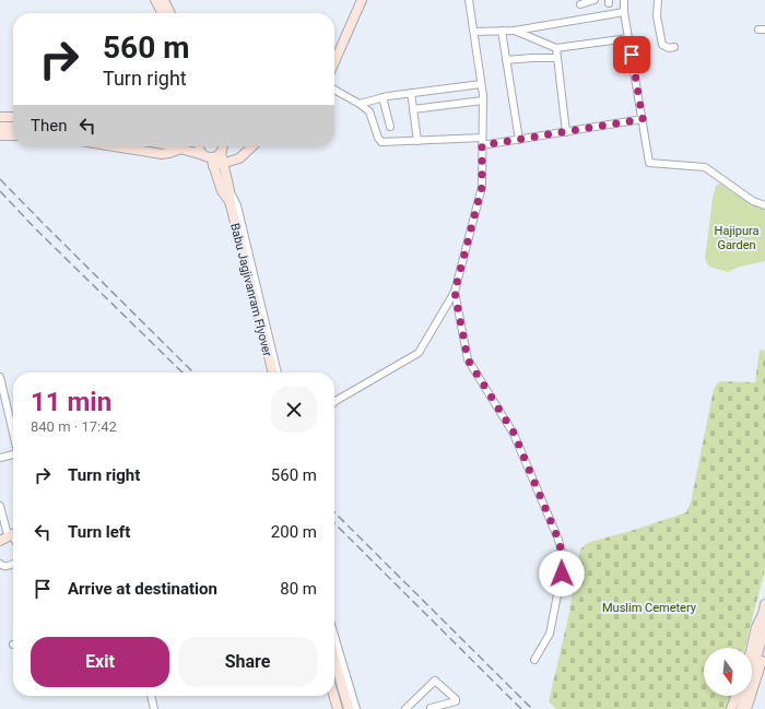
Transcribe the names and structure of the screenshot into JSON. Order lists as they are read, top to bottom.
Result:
{
  "streets": {
    "main road": ["Babu Jagjivanram Flyover"]
  },
  "parks": ["Hajipura Garden", "Muslim Cemetery"],
  "north": "bottom",
  "page": {
    "turn": ["560 m", "Turn right"],
    "then": "Then",
    "heading": ["11 min", "840 m · 17:42"],
    "list": [
      {
        "name": "Turn right",
        "value": "560 m"
      },
      {
        "name": "Turn left",
        "value": "200 m"
      },
      {
        "name": "Arrive at destination",
        "value": "80 m"
      }
    ],
    "buttons": ["Exit", "Share"]
  }
}
